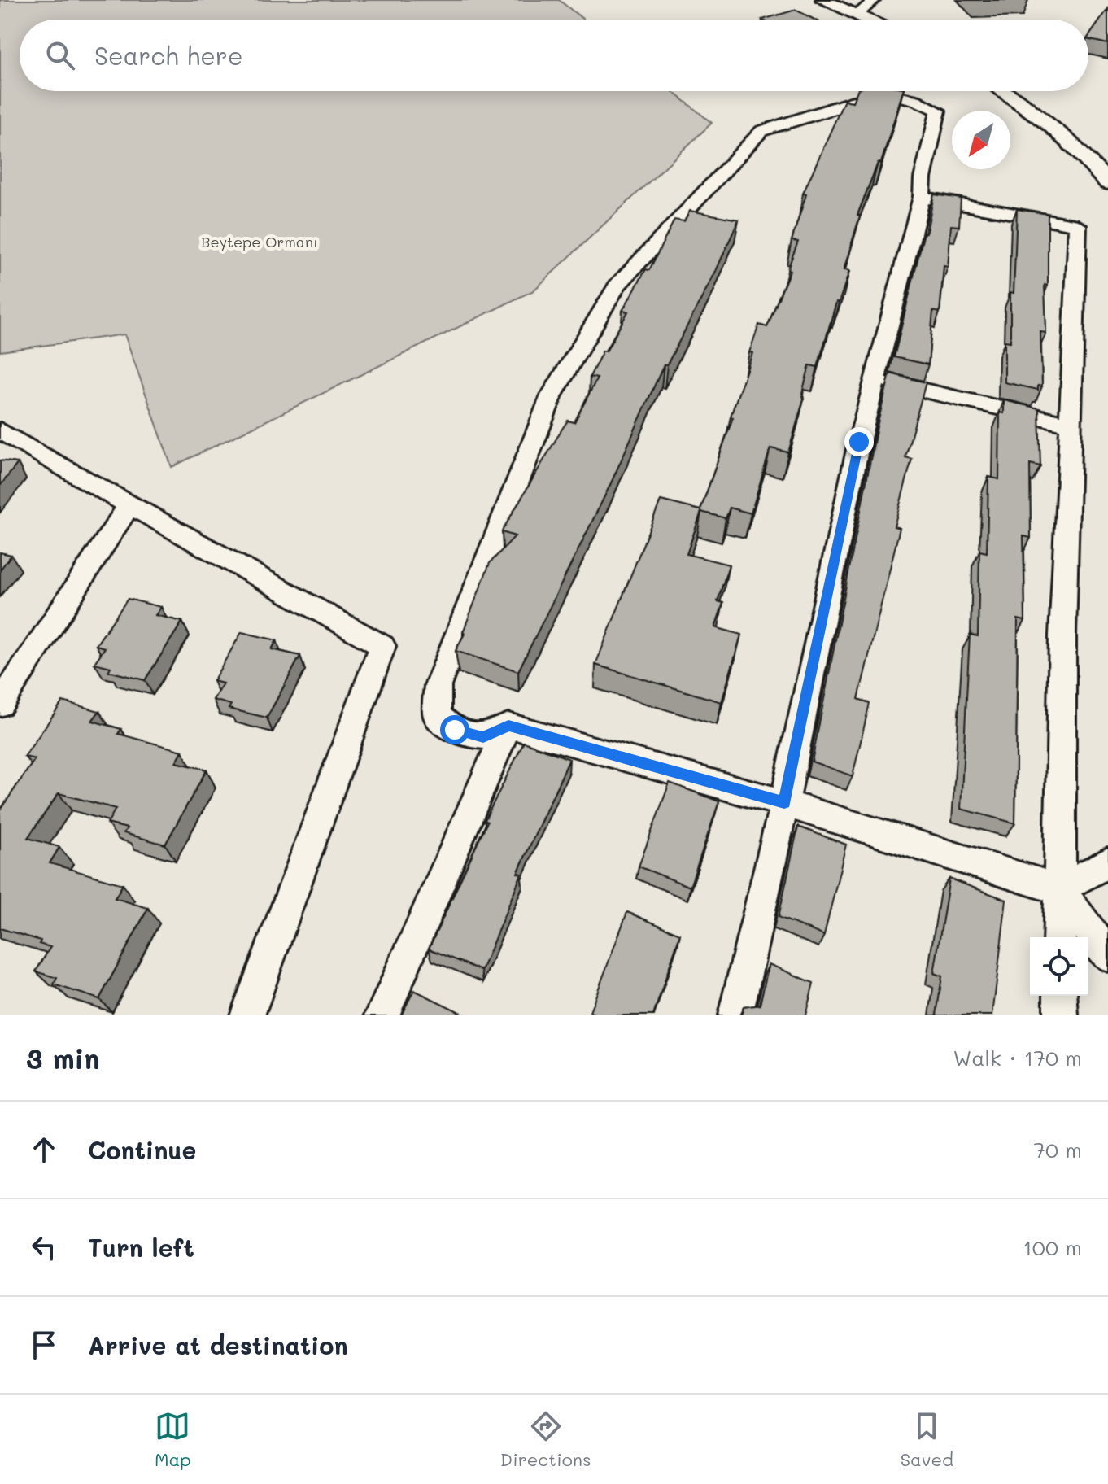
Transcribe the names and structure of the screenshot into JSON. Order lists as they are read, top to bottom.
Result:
{
  "parks": ["Beytepe Ormanı"],
  "north": "bottom left",
  "page": {
    "search": "Search here",
    "heading": ["3 min", "Walk · 170 m"],
    "list": [
      ["Continue", "70 m"],
      ["Turn left", "100 m"],
      "Arrive at destination"
    ],
    "nav": ["Map", "Directions", "Saved"]
  }
}
